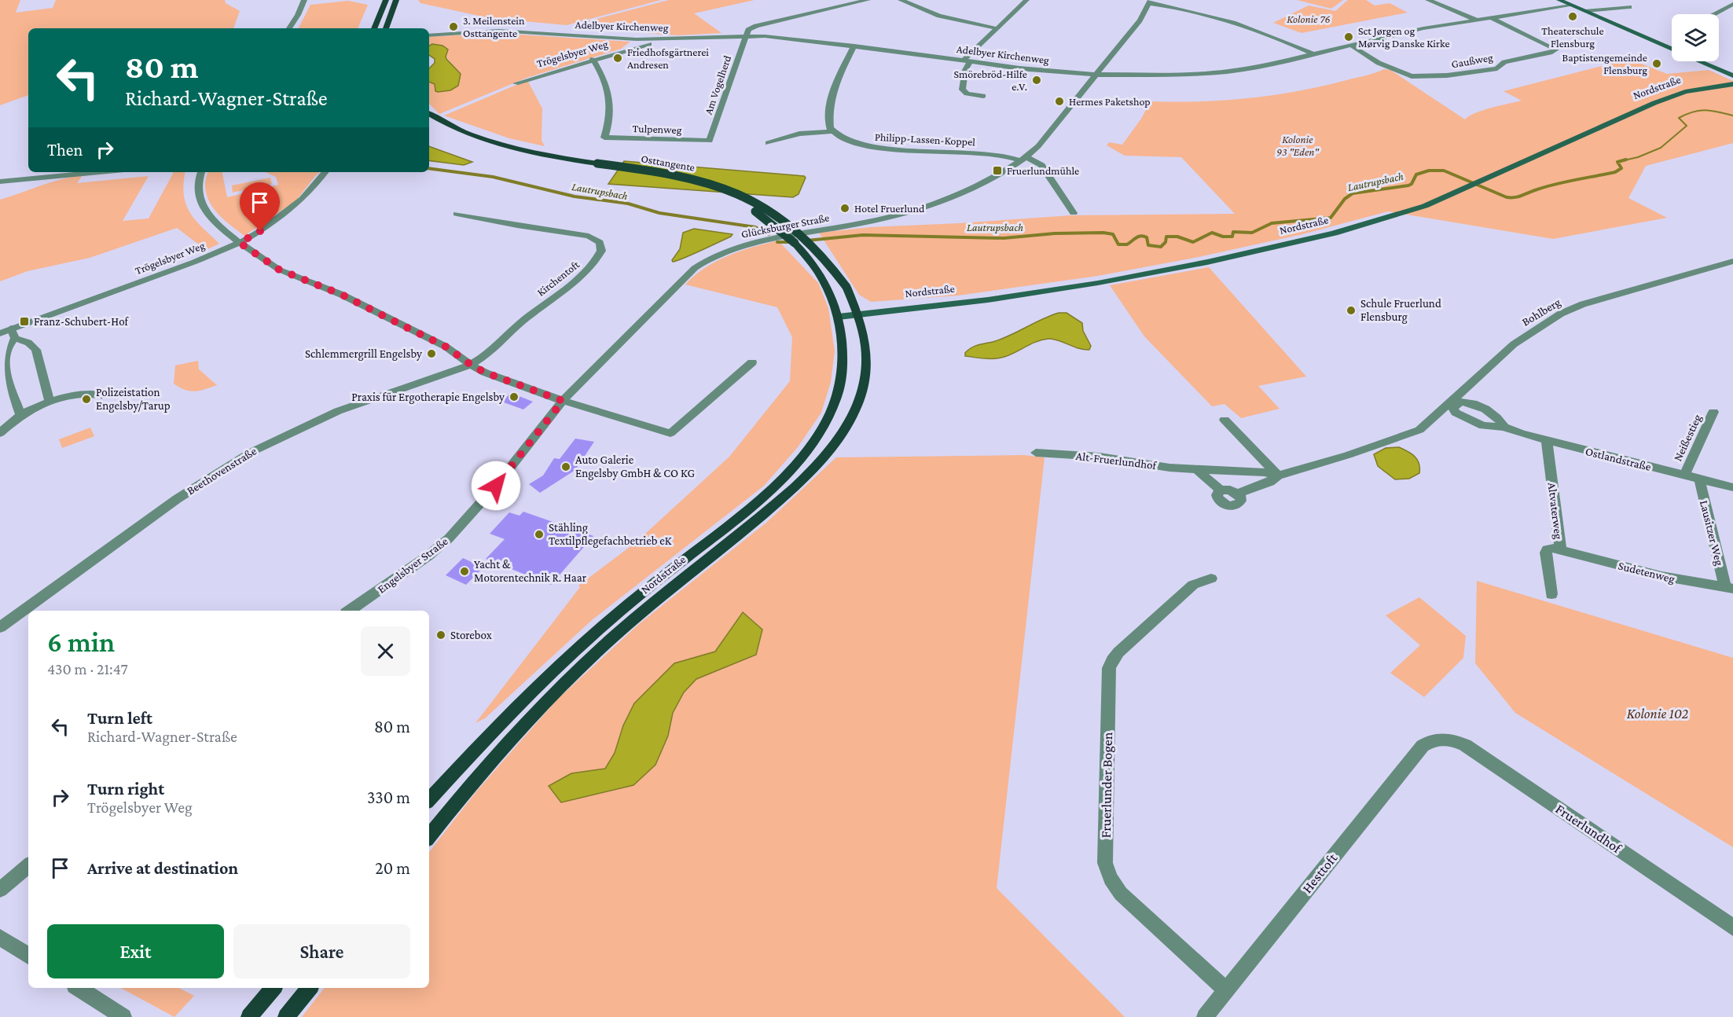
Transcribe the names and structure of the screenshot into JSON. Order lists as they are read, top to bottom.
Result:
{
  "streets": {
    "main road": ["Nordstraße", "Osttangente"],
    "street": [
      "Adelbyer Kirchenweg",
      "Trögelsbyer Weg",
      "Gaußweg",
      "Am Vogelherd",
      "Tulpenweg",
      "Philipp-Lassen-Koppel",
      "Glücksburger Straße",
      "Kirchentoft",
      "Bohlberg",
      "Neißestieg",
      "Ostlandstraße",
      "Alt-Fruerlundhof",
      "Beethovenstraße",
      "Altvaterweg",
      "Lausitzer Weg",
      "Engelsbyer Straße",
      "Sudetenweg",
      "Fruerlunder Bogen",
      "Fruerlundhof",
      "Hesttoft"
    ]
  },
  "crossings": [
    ["Adelbyer Kirchenweg", "Trögelsbyer Weg"],
    ["Adelbyer Kirchenweg", "Gaußweg"],
    ["Adelbyer Kirchenweg", "Am Vogelherd"],
    ["Adelbyer Kirchenweg", "Glücksburger Straße"],
    ["Trögelsbyer Weg", "Tulpenweg"],
    ["Am Vogelherd", "Tulpenweg"],
    ["Nordstraße", "Osttangente"],
    ["Philipp-Lassen-Koppel", "Glücksburger Straße"],
    ["Glücksburger Straße", "Engelsbyer Straße"],
    ["Kirchentoft", "Beethovenstraße"],
    ["Bohlberg", "Ostlandstraße"],
    ["Bohlberg", "Alt-Fruerlundhof"],
    ["Neißestieg", "Ostlandstraße"],
    ["Ostlandstraße", "Altvaterweg"],
    ["Ostlandstraße", "Lausitzer Weg"],
    ["Altvaterweg", "Sudetenweg"],
    ["Lausitzer Weg", "Sudetenweg"],
    ["Fruerlunder Bogen", "Hesttoft"],
    ["Fruerlundhof", "Hesttoft"]
  ],
  "water": ["Lautrupsbach"],
  "parks": ["Kolonie 76", "Kolonie 93 \"Eden\"", "Kolonie 102"],
  "places": {
    "other": [
      "Theaterschule Flensburg",
      "3. Meilenstein Osttangente",
      "Sct Jørgen og Mørvig Danske Kirke",
      "Friedhofsgärtnerei Andresen",
      "Baptistengemeinde Flensburg",
      "Smörebröd-Hilfe e.V.",
      "Hermes Paketshop",
      "Hotel Fruerlund",
      "Schule Fruerlund Flensburg",
      "Schlemmergrill Engelsby",
      "Praxis für Ergotherapie Engelsby",
      "Polizeistation Engelsby/Tarup",
      "Auto Galerie Engelsby GmbH & CO KG",
      "Stähling Textilpflegefachbetrieb eK",
      "Yacht & Motorentechnik R. Haar",
      "Storebox"
    ],
    "transit": ["Fruerlundmühle", "Franz-Schubert-Hof"]
  },
  "page": {
    "turn": ["80 m", "Richard-Wagner-Straße"],
    "then": "Then",
    "heading": ["6 min", "430 m · 21:47"],
    "list": [
      {
        "name": "Turn left",
        "note": "Richard-Wagner-Straße",
        "value": "80 m"
      },
      {
        "name": "Turn right",
        "note": "Trögelsbyer Weg",
        "value": "330 m"
      },
      {
        "name": "Arrive at destination",
        "value": "20 m"
      }
    ],
    "buttons": ["Exit", "Share"]
  }
}
